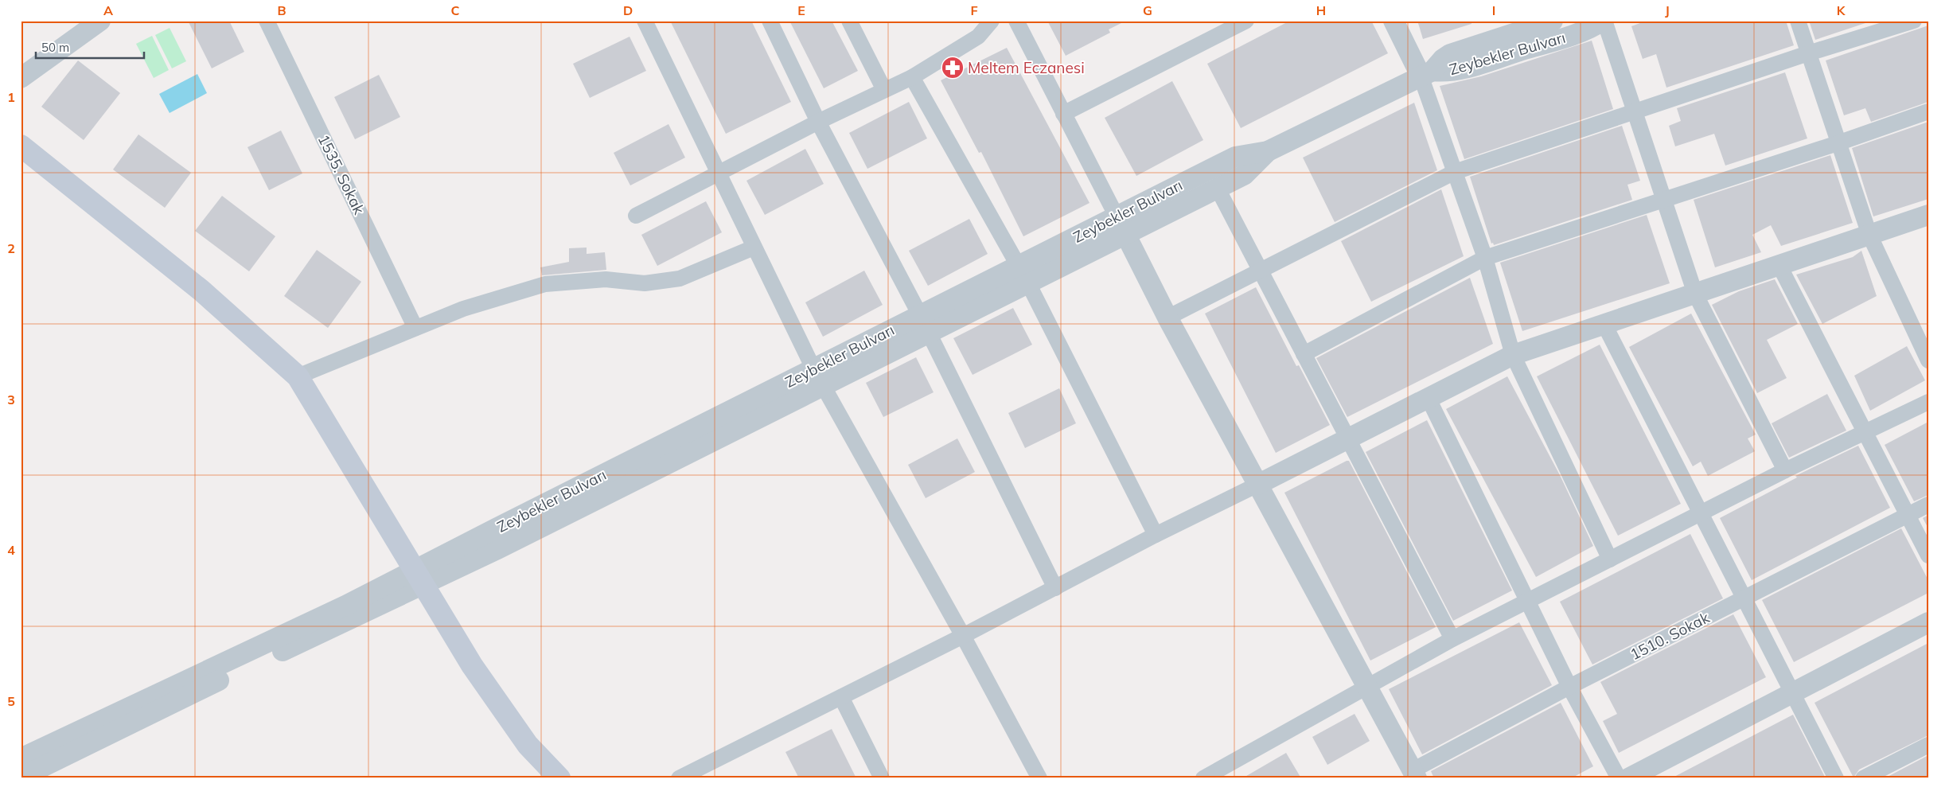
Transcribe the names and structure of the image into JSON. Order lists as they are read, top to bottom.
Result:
{
  "streets": {
    "street": ["Zeybekler Bulvarı", "1535. Sokak", "1510. Sokak"]
  },
  "places": {
    "pharmacy": ["Meltem Eczanesi"]
  },
  "scale_bar": "50 m",
  "grid": {
    "columns": [
      "A",
      "B",
      "C",
      "D",
      "E",
      "F",
      "G",
      "H",
      "I",
      "J",
      "K"
    ],
    "rows": [
      "1",
      "2",
      "3",
      "4",
      "5"
    ]
  }
}
